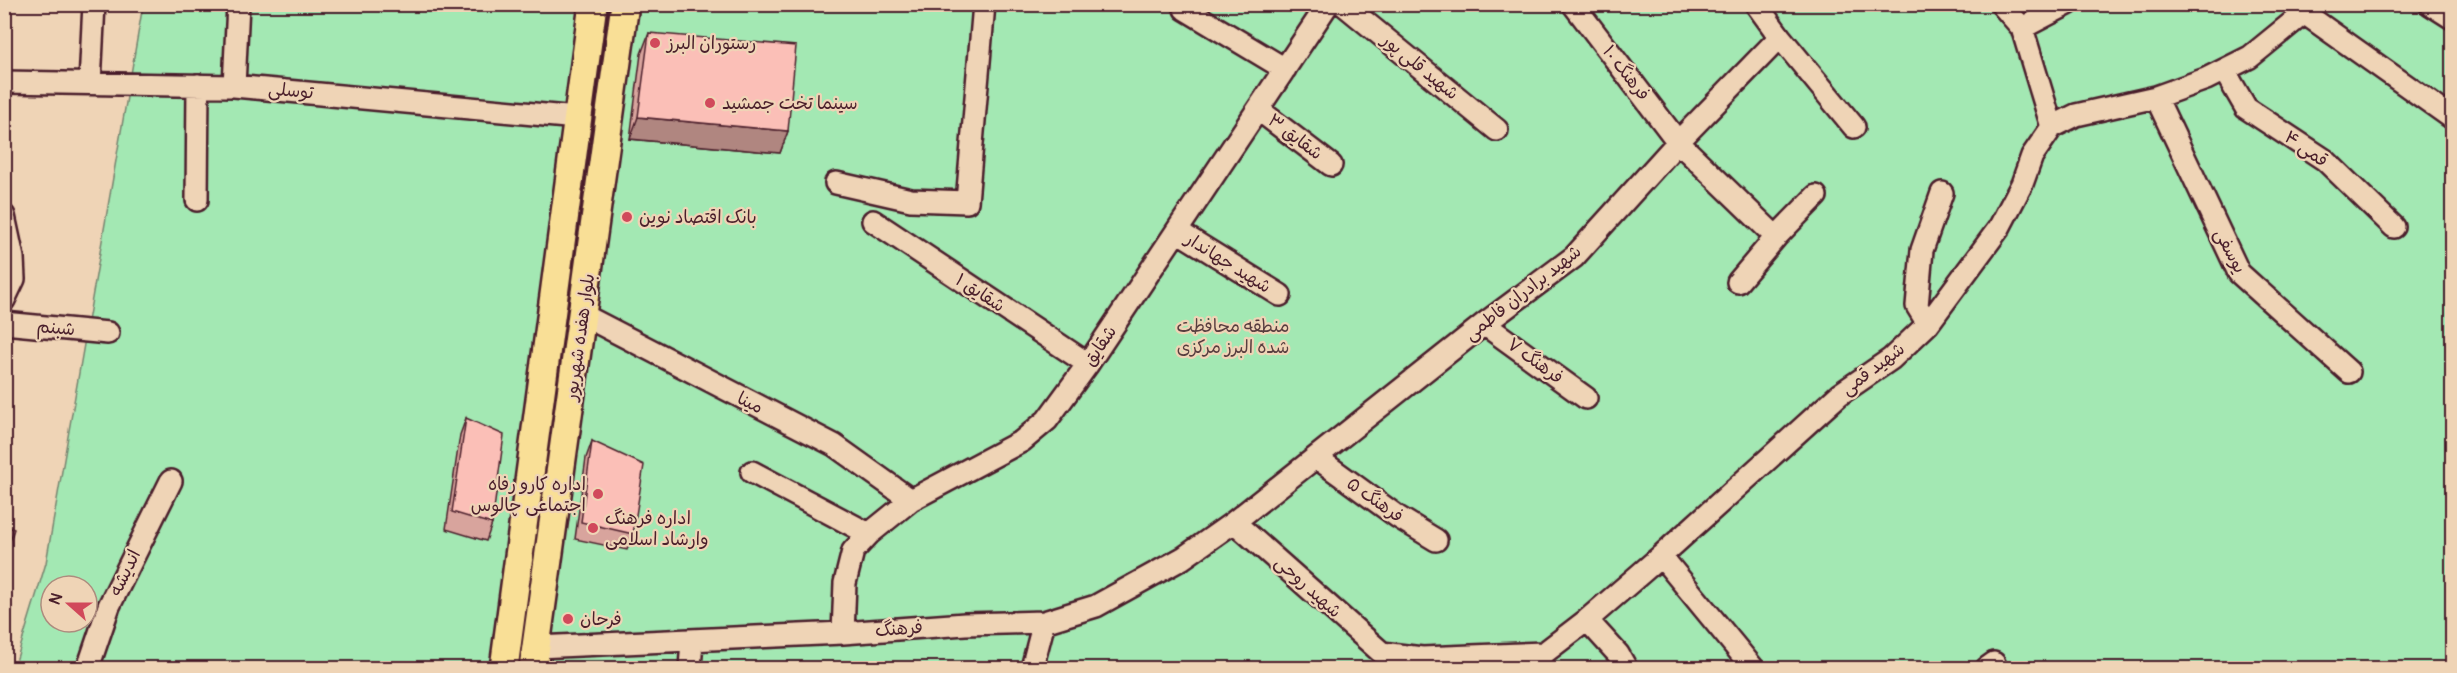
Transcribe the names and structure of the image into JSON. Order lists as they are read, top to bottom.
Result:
{
  "streets": {
    "main road": ["بلوار هفده شهریور"],
    "street": [
      "شهید قلی پور",
      "فرهنگ ۱۰",
      "توسلی",
      "شقایق ۳",
      "قمی ۴",
      "یوسفی",
      "شهید جهاندار",
      "شقایق ۱",
      "شهید برادران فاطمی",
      "شبنم",
      "شقایق",
      "فرهنگ ۷",
      "شهید قمی",
      "مینا",
      "فرهنگ ۵",
      "اندیشه",
      "شهید روحی",
      "فرهنگ"
    ]
  },
  "crossings": [
    ["فرهنگ ۱۰", "شهید برادران فاطمی"],
    ["توسلی", "بلوار هفده شهریور"],
    ["شقایق ۳", "شقایق"],
    ["شهید جهاندار", "شقایق"],
    ["شقایق ۱", "شقایق"],
    ["شهید برادران فاطمی", "فرهنگ ۷"],
    ["شهید برادران فاطمی", "فرهنگ ۵"],
    ["شهید برادران فاطمی", "شهید روحی"],
    ["شهید برادران فاطمی", "فرهنگ"],
    ["بلوار هفده شهریور", "مینا"],
    ["بلوار هفده شهریور", "فرهنگ"],
    ["شقایق", "مینا"],
    ["شقایق", "فرهنگ"],
    ["شهید قمی", "شهید روحی"],
    ["شهید روحی", "فرهنگ"]
  ],
  "parks": ["منطقه محافظت شده البرز مرکزی"],
  "places": [
    "رستوران البرز",
    "سینما تخت جمشید",
    "بانک اقتصاد نوین",
    "اداره کارو رفاه اجتماعی چالوس",
    "اداره فرهنگ وارشاد اسلامی",
    "فرحان"
  ],
  "north": "left"
}
